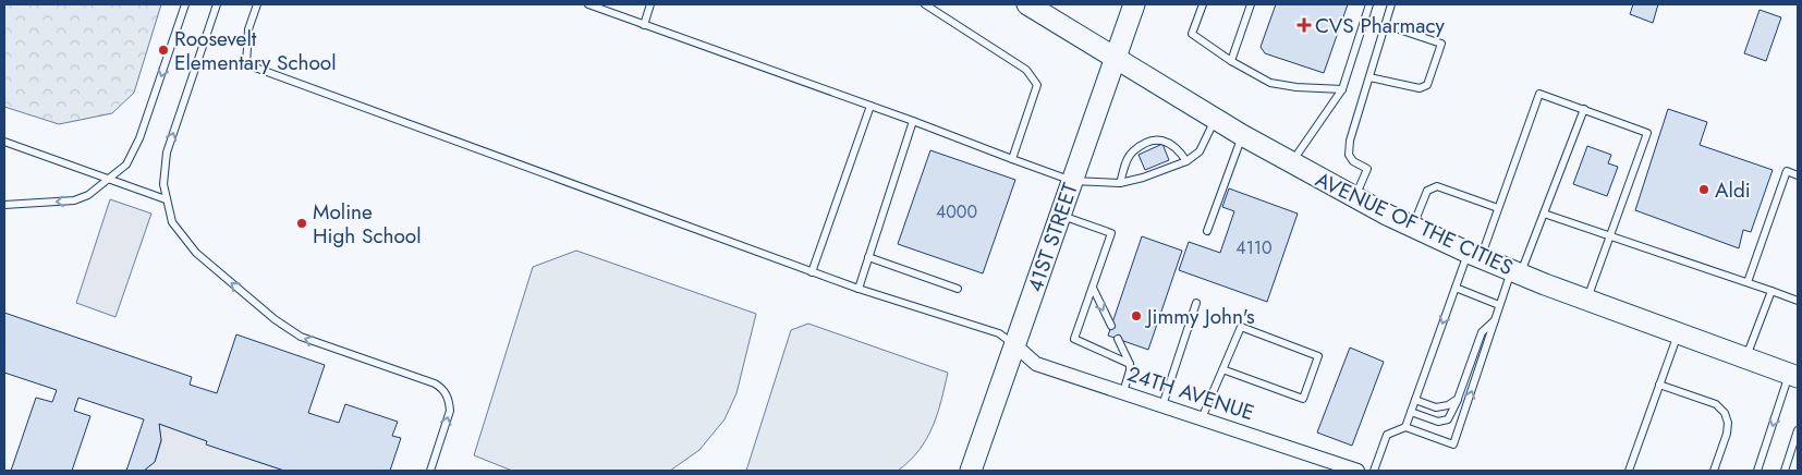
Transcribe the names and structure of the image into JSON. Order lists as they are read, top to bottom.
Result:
{
  "streets": {
    "main road": ["AVENUE OF THE CITIES", "41ST STREET"],
    "street": ["24TH AVENUE"]
  },
  "crossings": [
    ["AVENUE OF THE CITIES", "41ST STREET"],
    ["41ST STREET", "24TH AVENUE"]
  ],
  "places": {
    "health": ["CVS Pharmacy"],
    "other": [
      "Roosevelt Elementary School",
      "Aldi",
      "Moline High School",
      "Jimmy John's"
    ]
  },
  "house_numbers": ["4000", "4110"]
}
